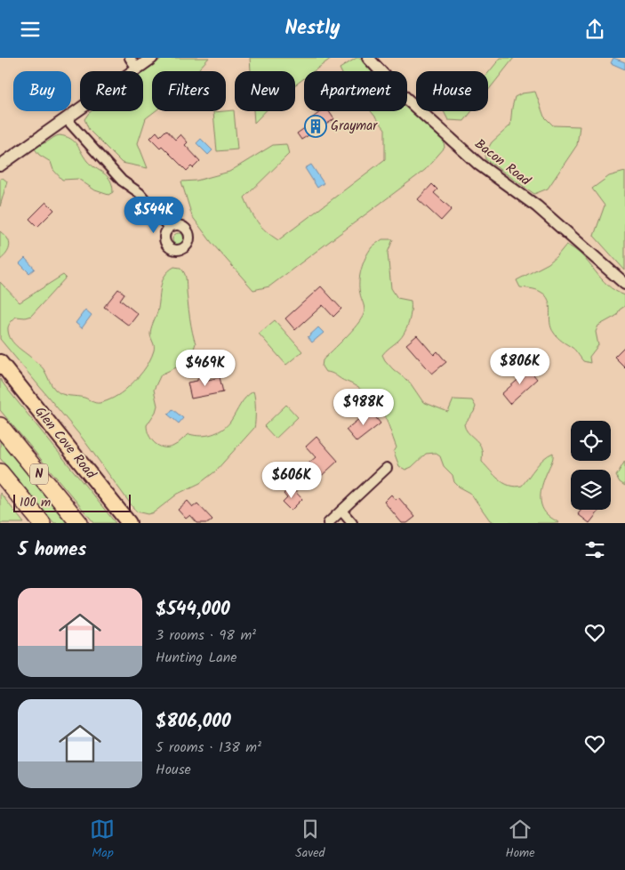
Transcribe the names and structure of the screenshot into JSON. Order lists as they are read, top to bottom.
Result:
{
  "streets": {
    "highway": ["N"],
    "main road": ["Glen Cove Road"],
    "street": ["Bacon Road"]
  },
  "places": {
    "building": ["Graymar"]
  },
  "scale_bar": "100 m",
  "page": {
    "header": "Nestly",
    "chip": [
      "Buy",
      "Rent",
      "Filters",
      "New",
      "Apartment",
      "House"
    ],
    "price": [
      "$544K",
      "$806K",
      "$469K",
      "$988K",
      "$606K"
    ],
    "scale": "100 m",
    "heading": "5 homes",
    "list": [
      {
        "name": "$544,000",
        "note": "3 rooms · 98 m² · Hunting Lane"
      },
      {
        "name": "$806,000",
        "note": "5 rooms · 138 m² · House"
      }
    ],
    "tabs": ["Map", "Saved", "Home"]
  }
}
